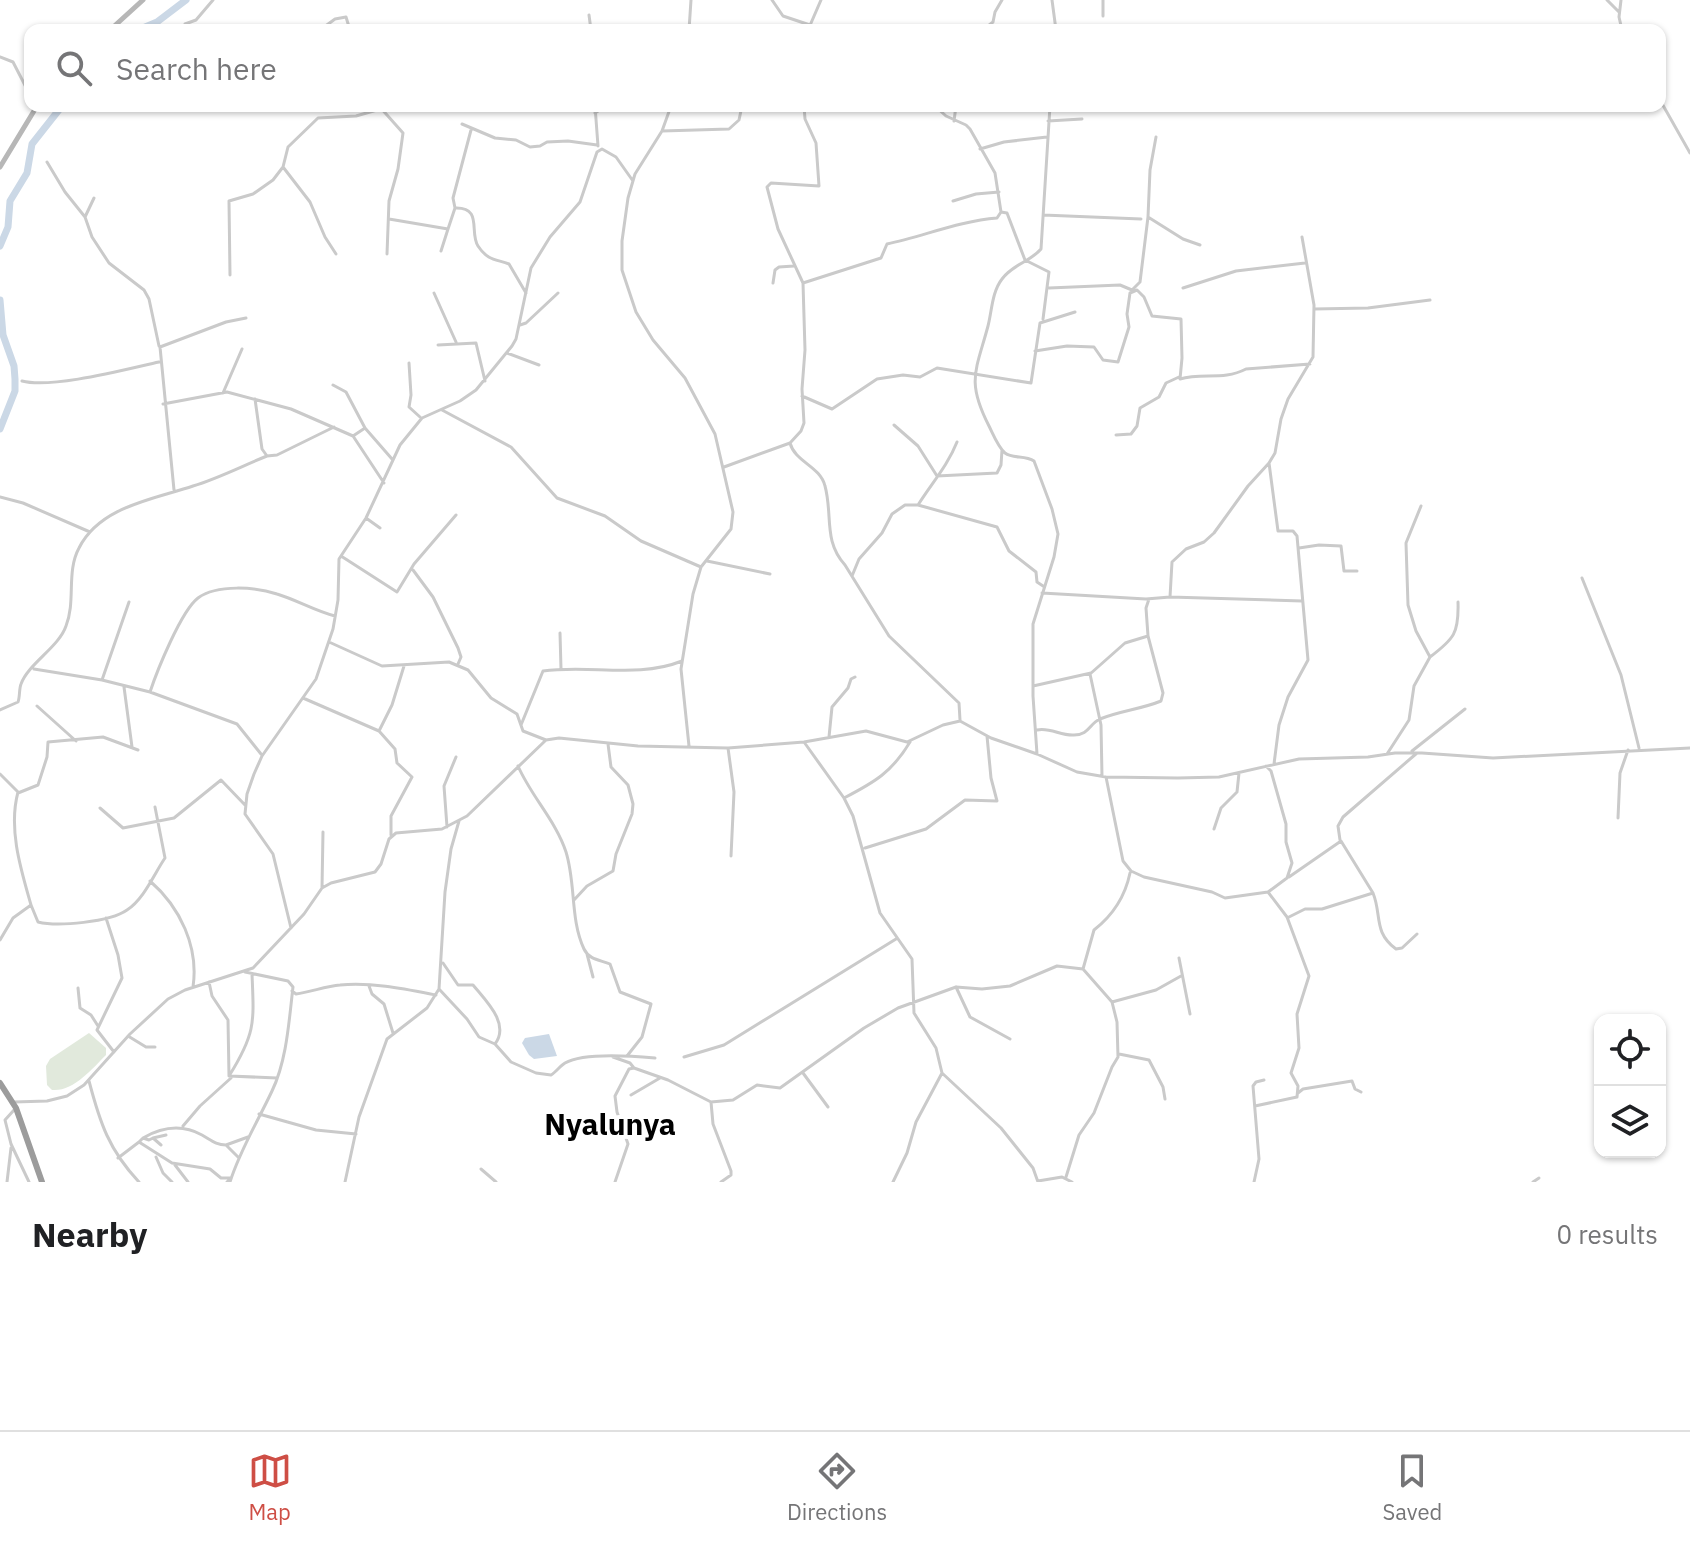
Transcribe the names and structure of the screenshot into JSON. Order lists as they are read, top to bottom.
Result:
{
  "districts": ["Nyalunya"],
  "page": {
    "search": "Search here",
    "heading": ["Nearby", "0 results"],
    "nav": ["Map", "Directions", "Saved"]
  }
}
